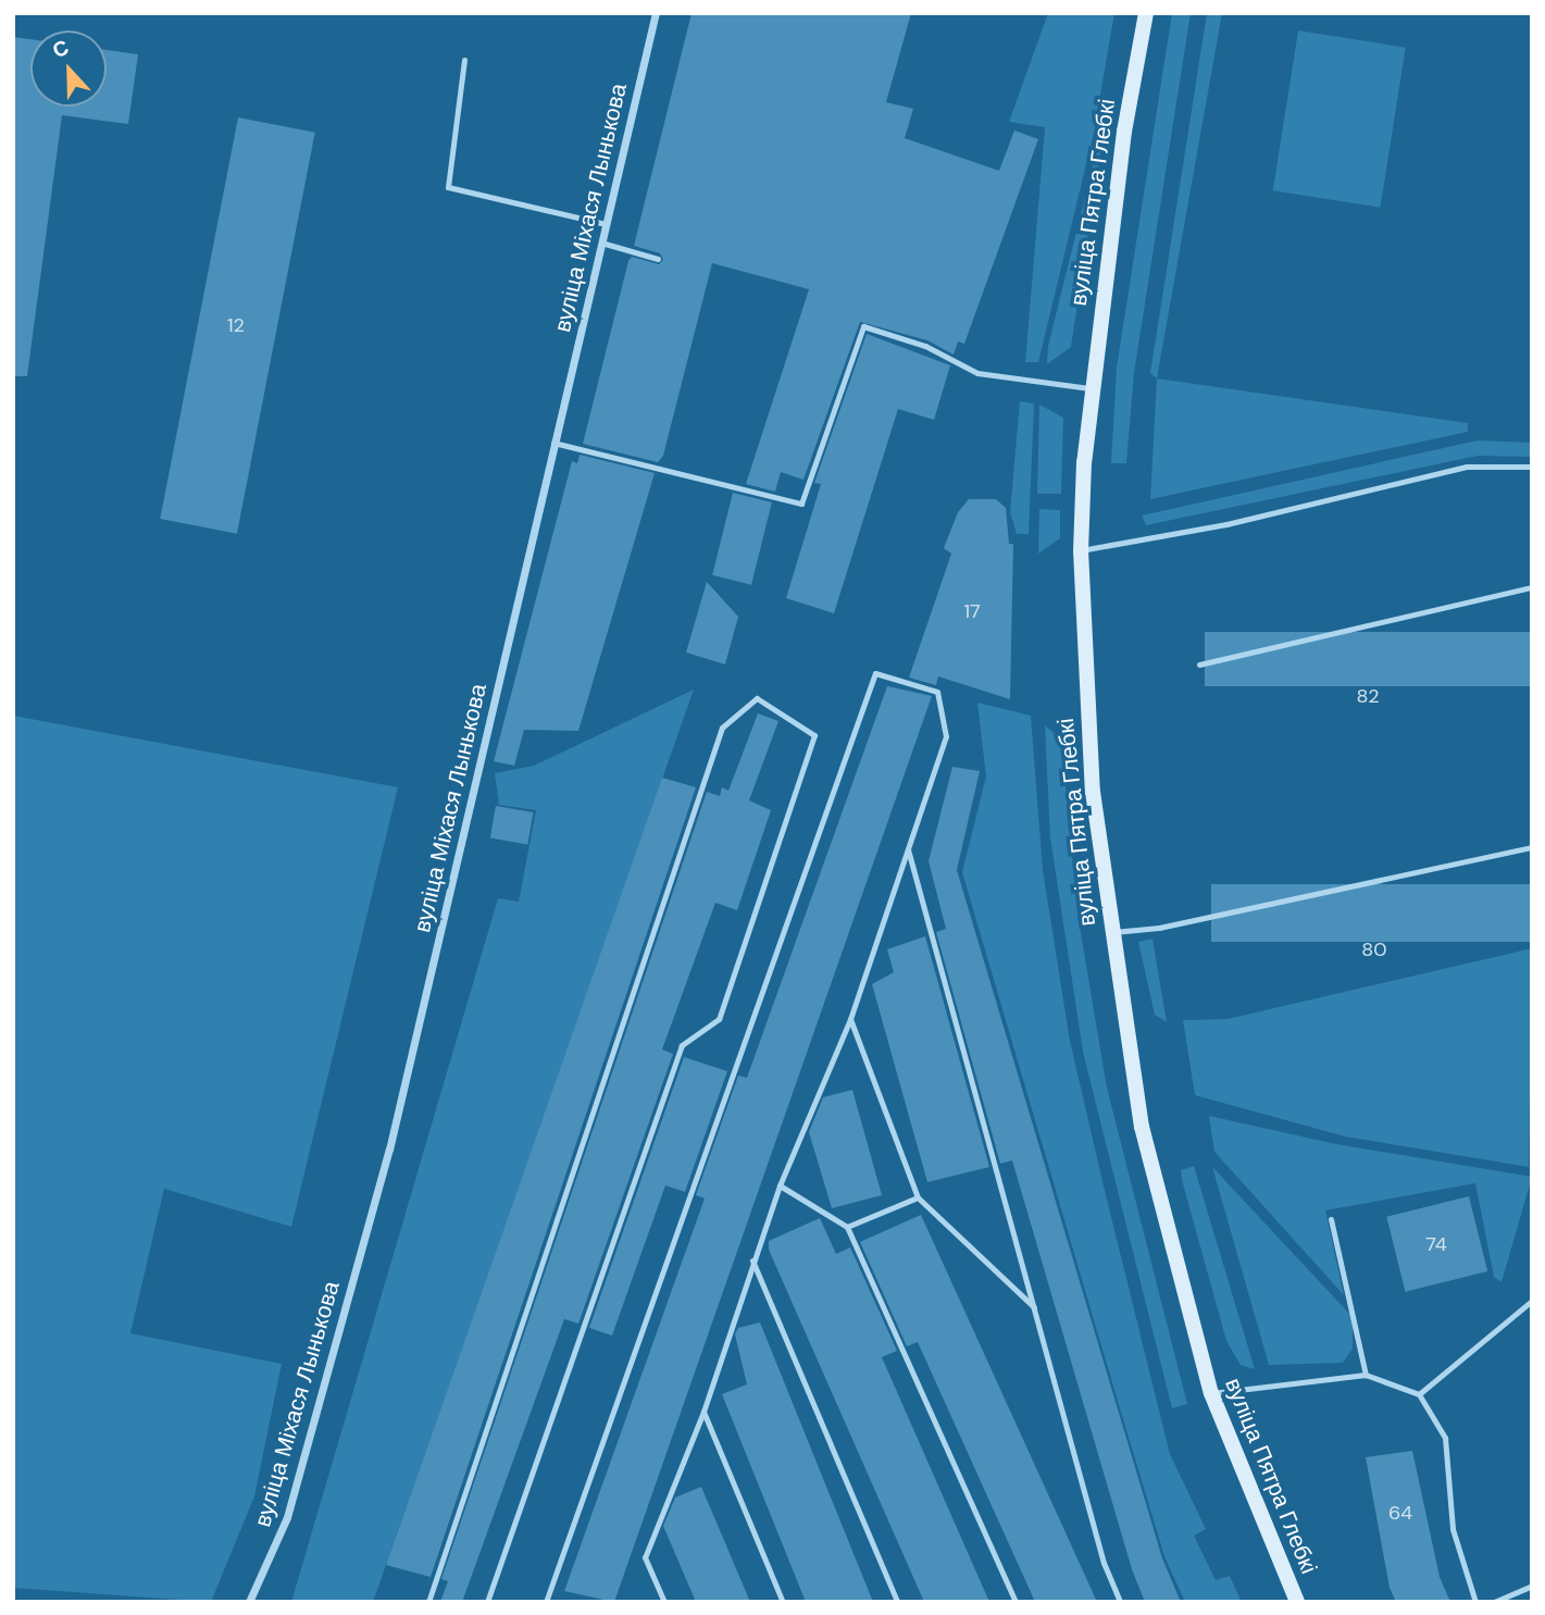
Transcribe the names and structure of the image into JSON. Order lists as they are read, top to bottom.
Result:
{
  "streets": {
    "main road": ["вуліца Пятра Глебкі"],
    "street": ["вуліца Міхася Лынькова"]
  },
  "house_numbers": [
    "12",
    "17",
    "82",
    "80",
    "74",
    "64"
  ],
  "north": "top"
}
